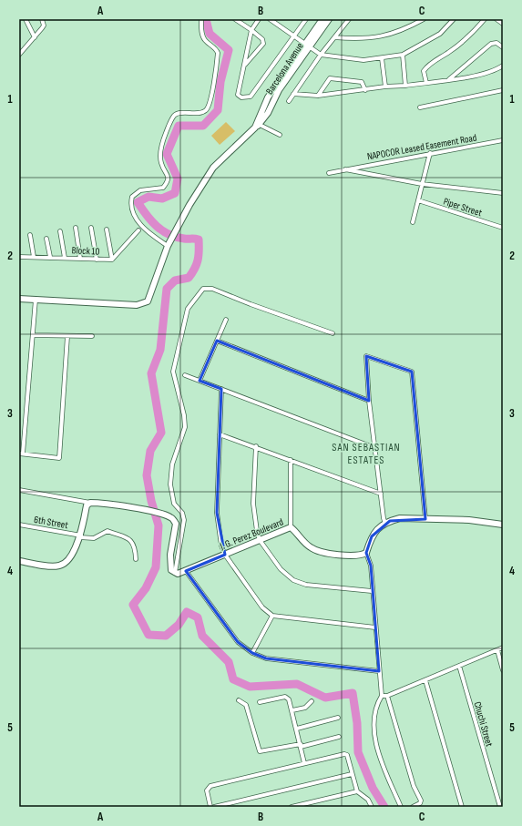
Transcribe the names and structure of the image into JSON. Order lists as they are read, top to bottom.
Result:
{
  "streets": {
    "street": [
      "Barcelona Avenue",
      "NAPOCOR Leased Easement Road",
      "Piper Street",
      "Block 10",
      "6th Street",
      "J. G. Perez Boulevard",
      "Chuchi Street"
    ]
  },
  "districts": ["SAN SEBASTIAN ESTATES"],
  "grid": {
    "columns": ["A", "B", "C"],
    "rows": [
      "1",
      "2",
      "3",
      "4",
      "5"
    ]
  }
}
